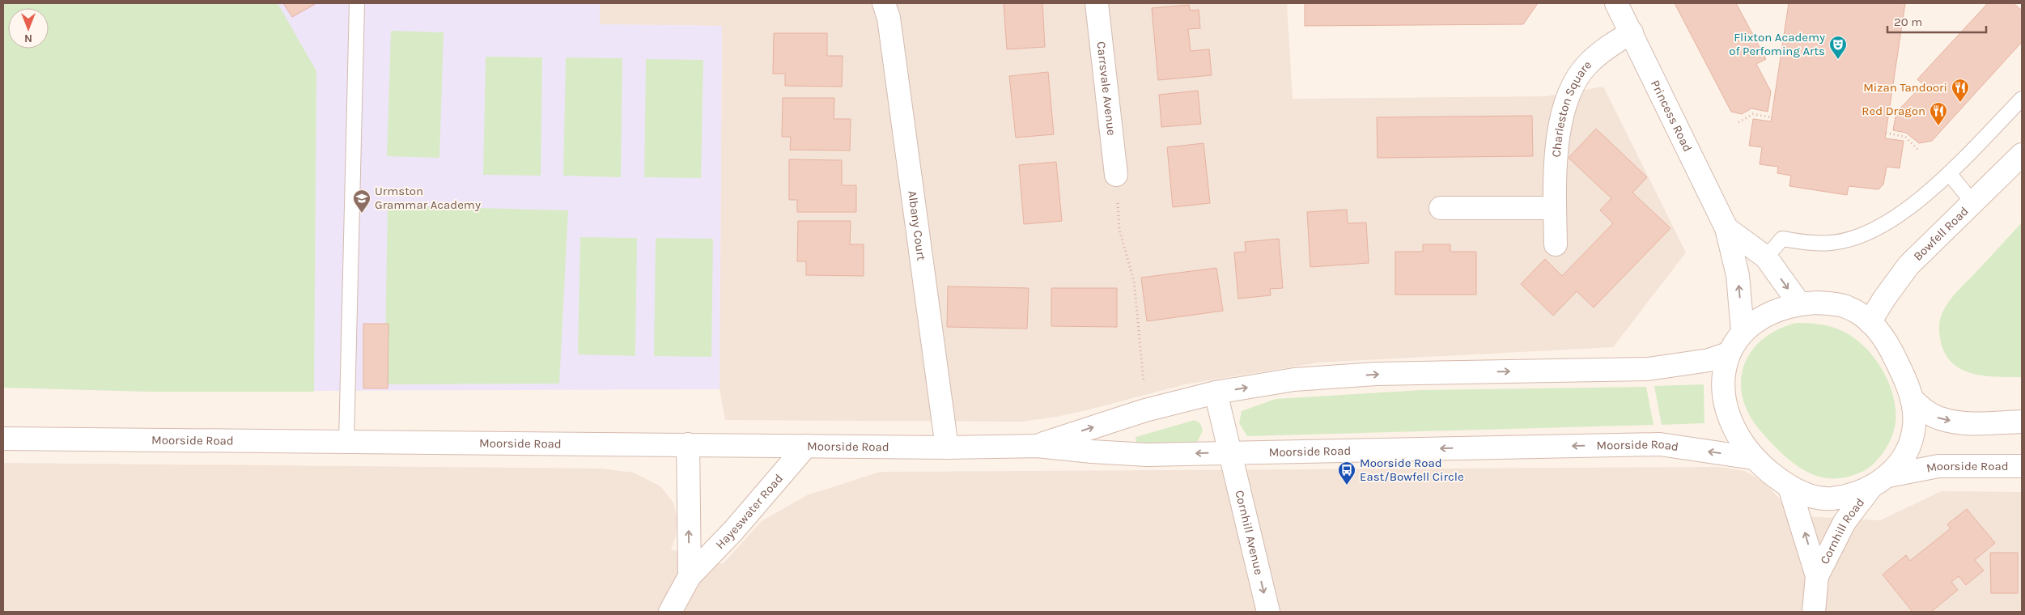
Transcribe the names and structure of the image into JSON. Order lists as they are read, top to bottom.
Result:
{
  "streets": {
    "main road": [
      "Carrsvale Avenue",
      "Charleston Square",
      "Princess Road",
      "Albany Court",
      "Bowfell Road",
      "Moorside Road",
      "Hayeswater Road",
      "Cornhill Road",
      "Cornhill Avenue"
    ]
  },
  "crossings": [
    ["Charleston Square", "Princess Road"],
    ["Albany Court", "Moorside Road"],
    ["Moorside Road", "Hayeswater Road"],
    ["Moorside Road", "Cornhill Avenue"]
  ],
  "one_way": ["Hayeswater Road", "Cornhill Road", "Cornhill Avenue"],
  "places": {
    "theatre": ["Flixton Academy of Perfoming Arts"],
    "restaurant": ["Mizan Tandoori", "Red Dragon"],
    "school or university": ["Urmston Grammar Academy"],
    "bus stop": ["Moorside Road East/Bowfell Circle"]
  },
  "scale_bar": "20 m",
  "north": "bottom"
}
